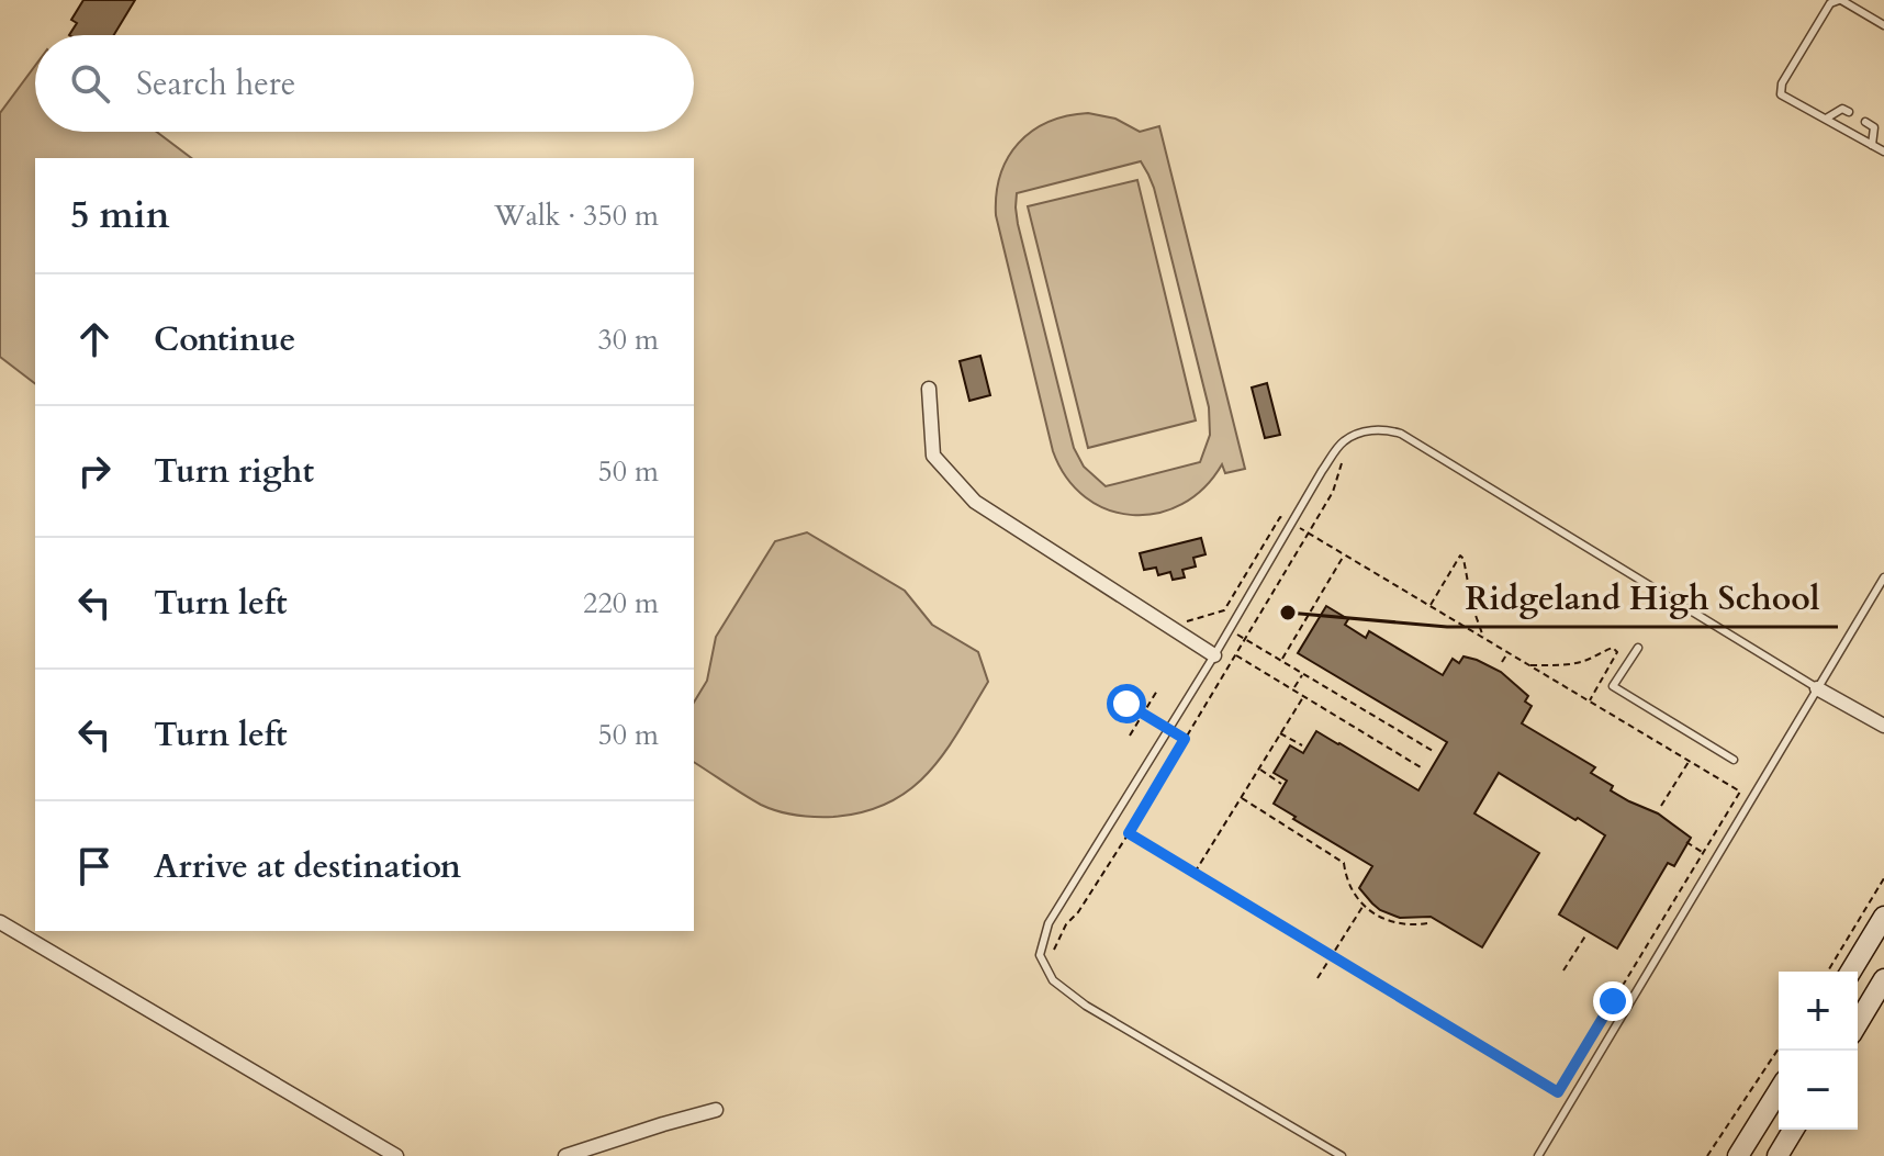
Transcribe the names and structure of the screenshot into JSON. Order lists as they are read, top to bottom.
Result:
{
  "places": ["Ridgeland High School"],
  "page": {
    "search": "Search here",
    "heading": ["5 min", "Walk · 350 m"],
    "list": [
      ["Continue", "30 m"],
      ["Turn right", "50 m"],
      ["Turn left", "220 m"],
      ["Turn left", "50 m"],
      "Arrive at destination"
    ],
    "map_buttons": ["+", "−"]
  }
}
